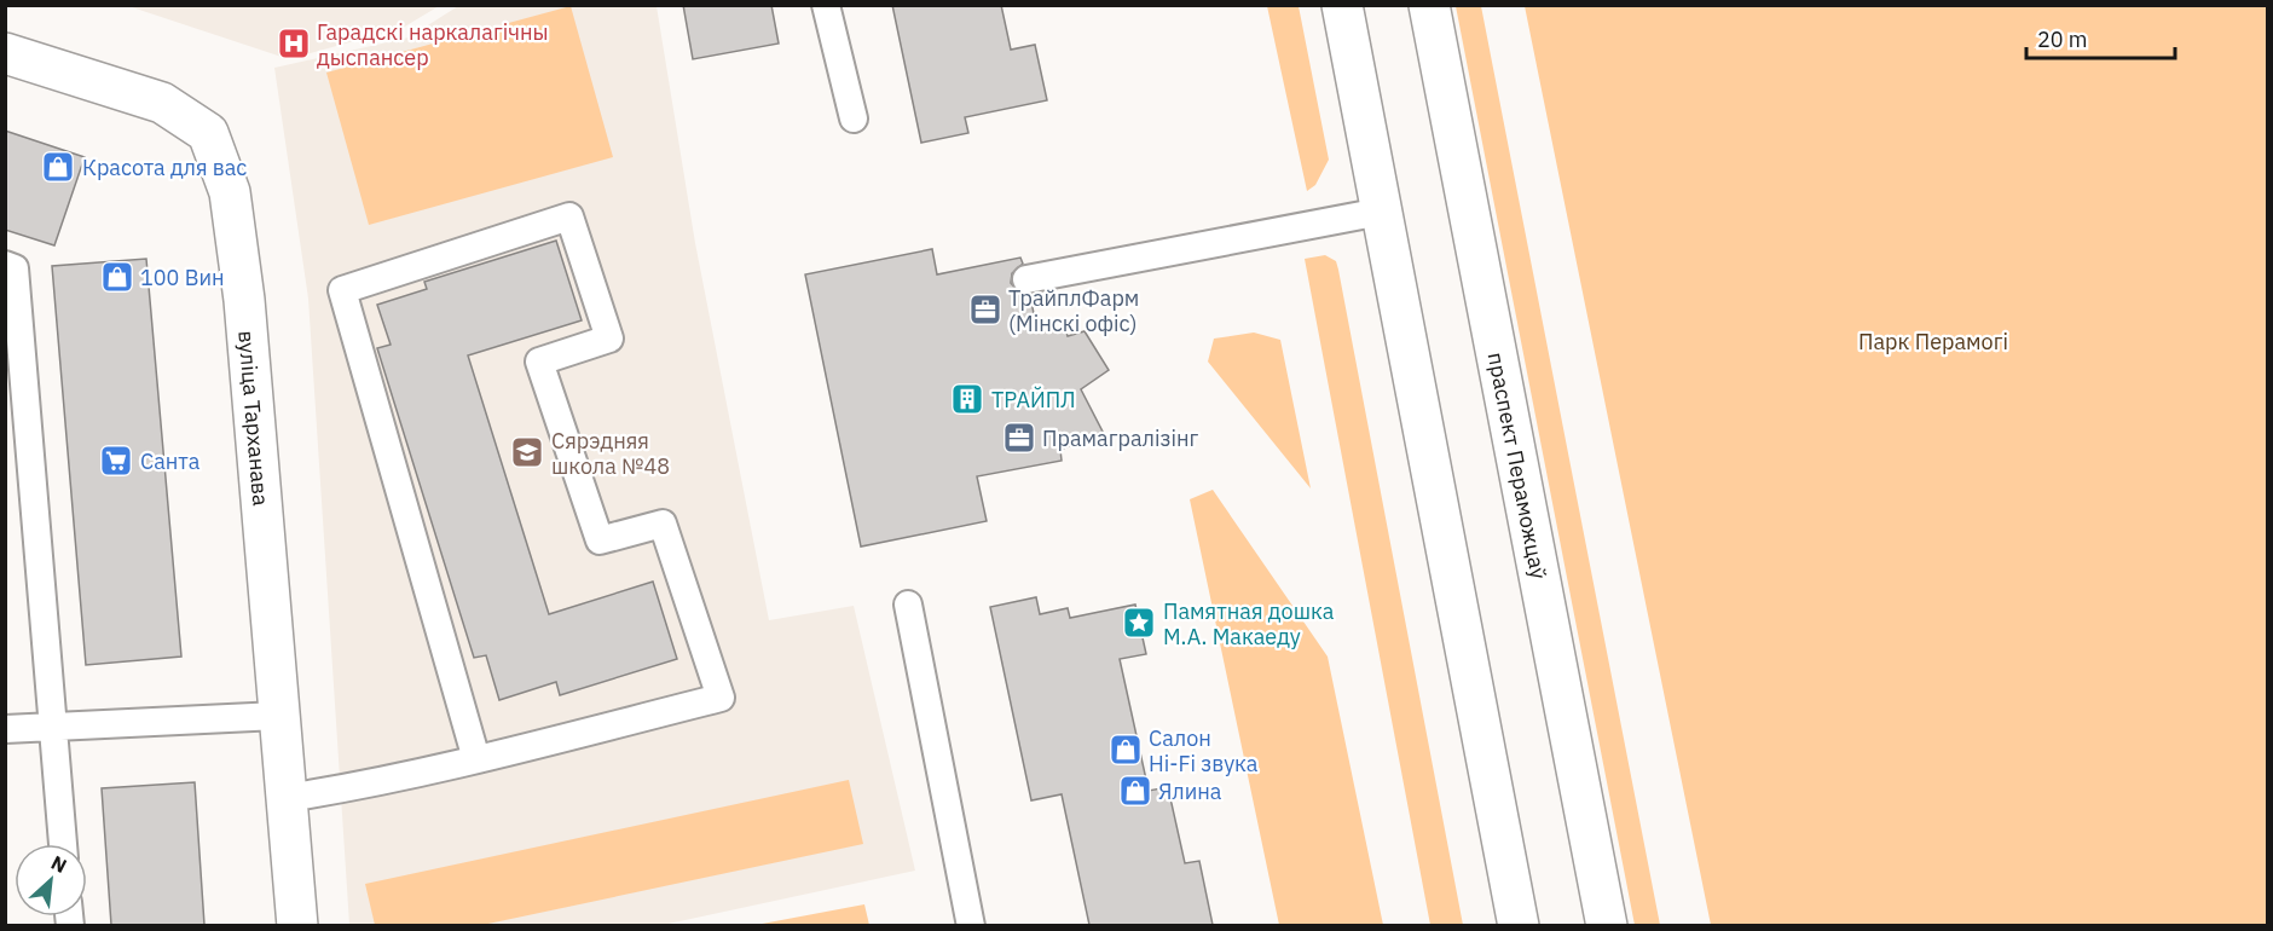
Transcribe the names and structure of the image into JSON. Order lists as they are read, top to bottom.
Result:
{
  "streets": {
    "main road": ["вуліца Тарханава", "праспект Пераможцаў"]
  },
  "parks": ["Парк Перамогі"],
  "places": {
    "hospital": ["Гарадскі наркалагічны дыспансер"],
    "shop": [
      "Красота для вас",
      "100 Вин",
      "Салон Hi-Fi звука",
      "Ялина"
    ],
    "office": ["ТрайплФарм (Мінскі офіс)", "Прамагралізінг"],
    "building": ["ТРАЙПЛ"],
    "school or university": ["Сярэдняя школа №48"],
    "supermarket": ["Санта"],
    "place": ["Памятная дошка М.А. Макаеду"]
  },
  "scale_bar": "20 m",
  "north": "top right"
}
